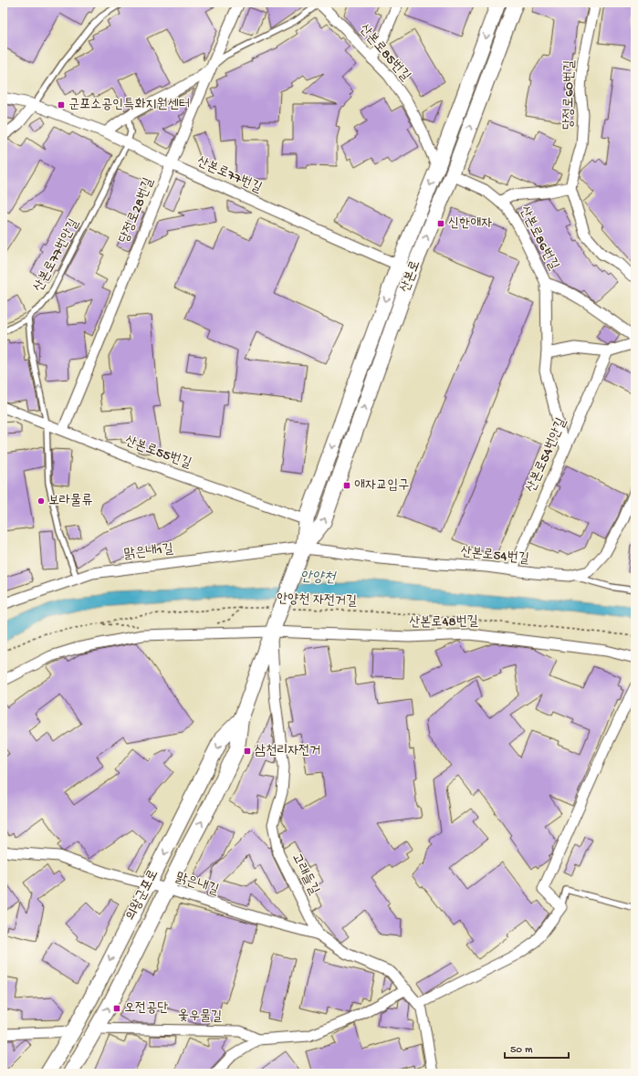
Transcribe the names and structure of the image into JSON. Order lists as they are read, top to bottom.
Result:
{
  "streets": {
    "street": [
      "산본로85번길",
      "당정로60번길",
      "산본로77번길",
      "당정로28번길",
      "산본로86번길",
      "산본로",
      "산본로55번길",
      "산본로54번안길",
      "맑은내1길",
      "산본로54번길",
      "산본로48번길",
      "고래들길",
      "맑은내길",
      "의왕군포로",
      "옻우물길"
    ],
    "lane": ["산본로77번안길"],
    "path": ["안양천 자전거길"]
  },
  "crossings": [
    ["산본로85번길", "산본로"],
    ["산본로77번길", "당정로28번길"],
    ["산본로77번길", "산본로77번안길"],
    ["산본로77번길", "산본로"],
    ["당정로28번길", "산본로55번길"],
    ["산본로86번길", "산본로"],
    ["산본로", "산본로55번길"],
    ["산본로", "맑은내1길"],
    ["산본로", "산본로54번길"],
    ["산본로", "의왕군포로"],
    ["산본로54번안길", "산본로54번길"],
    ["맑은내1길", "산본로54번길"],
    ["맑은내1길", "의왕군포로"],
    ["산본로54번길", "의왕군포로"],
    ["안양천 자전거길", "산본로48번길"],
    ["안양천 자전거길", "고래들길"],
    ["안양천 자전거길", "의왕군포로"],
    ["산본로48번길", "고래들길"],
    ["산본로48번길", "의왕군포로"],
    ["고래들길", "맑은내길"],
    ["고래들길", "의왕군포로"],
    ["맑은내길", "의왕군포로"],
    ["의왕군포로", "옻우물길"]
  ],
  "water": ["안양천"],
  "places": {
    "transit": [
      "군포소공인특화지원센터",
      "신한애자",
      "애자교입구",
      "삼천리자전거",
      "오전공단"
    ],
    "other": ["보라물류"]
  },
  "scale_bar": "50 m"
}
